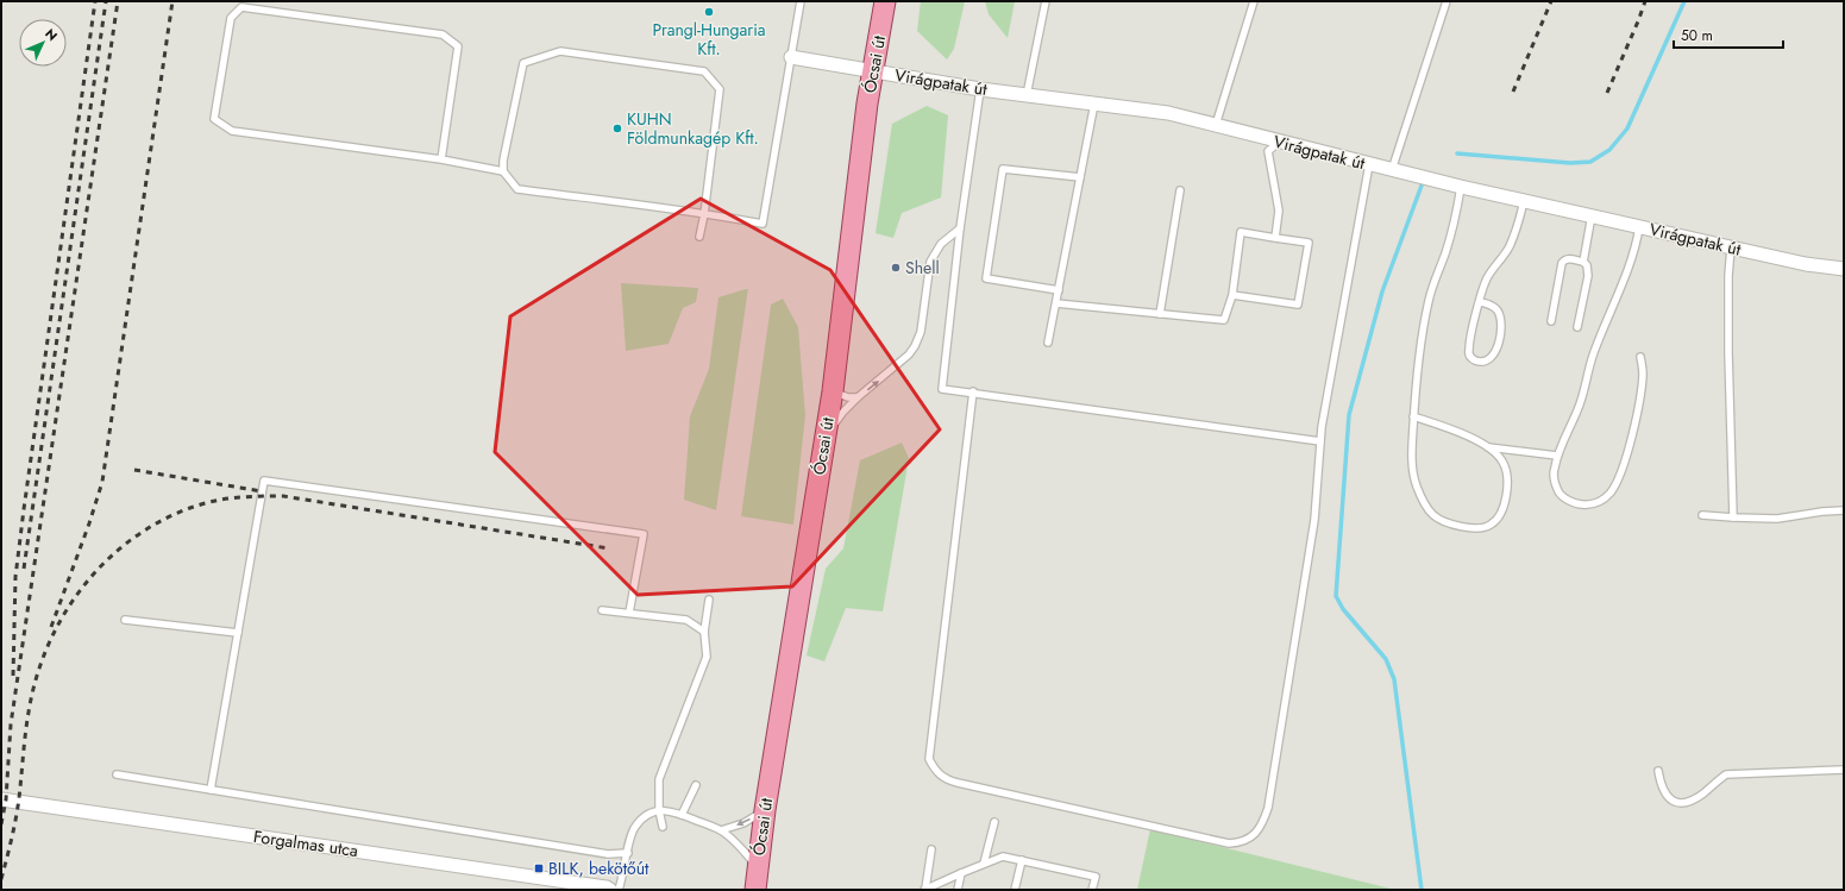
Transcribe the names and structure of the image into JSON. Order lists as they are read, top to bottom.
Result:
{
  "streets": {
    "main road": ["Ócsai út"],
    "street": ["Virágpatak út", "Forgalmas utca"]
  },
  "crossings": [
    ["Ócsai út", "Virágpatak út"]
  ],
  "places": {
    "other": ["Prangl-Hungaria Kft.", "KUHN Földmunkagép Kft.", "Shell"],
    "transit": ["BILK, bekötőút"]
  },
  "scale_bar": "50 m",
  "north": "top right"
}
